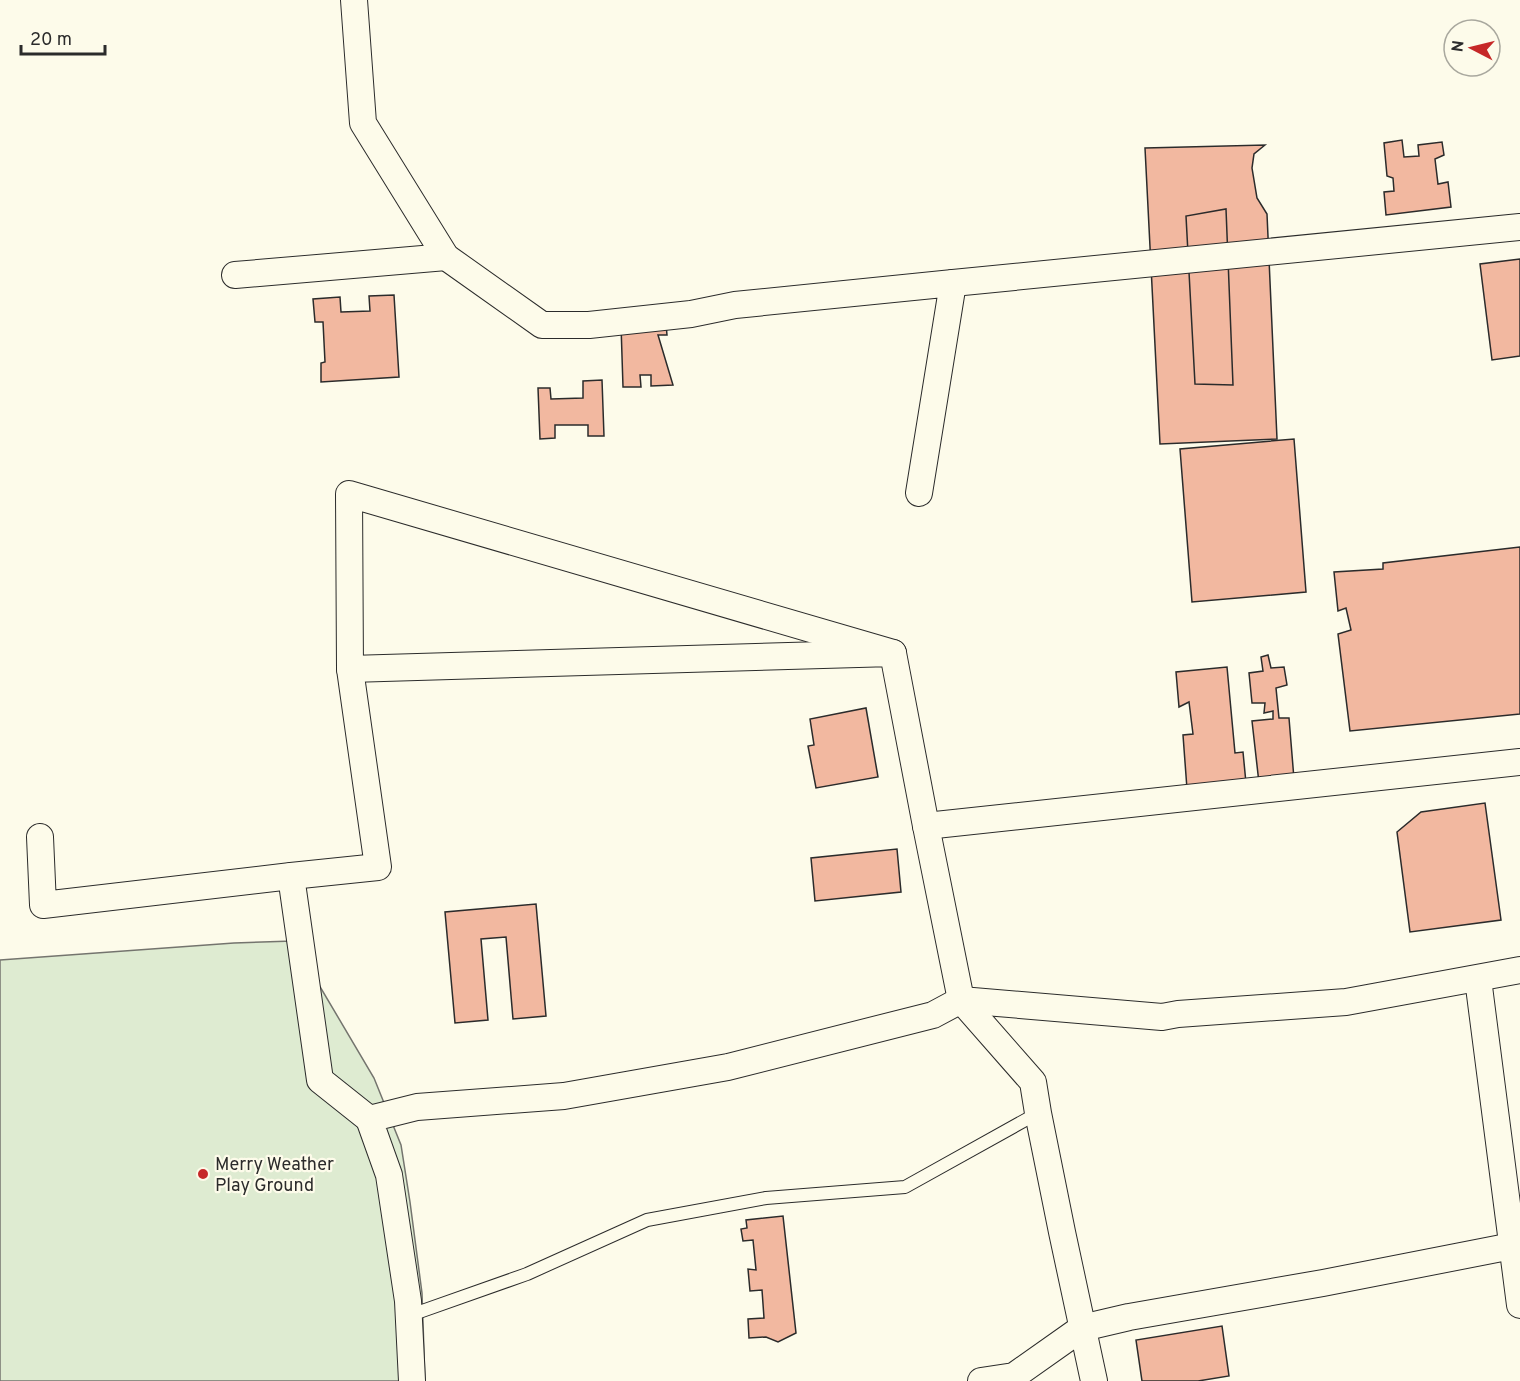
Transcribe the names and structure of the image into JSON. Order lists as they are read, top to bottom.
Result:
{
  "places": ["Merry Weather Play Ground"],
  "scale_bar": "20 m",
  "north": "left"
}
